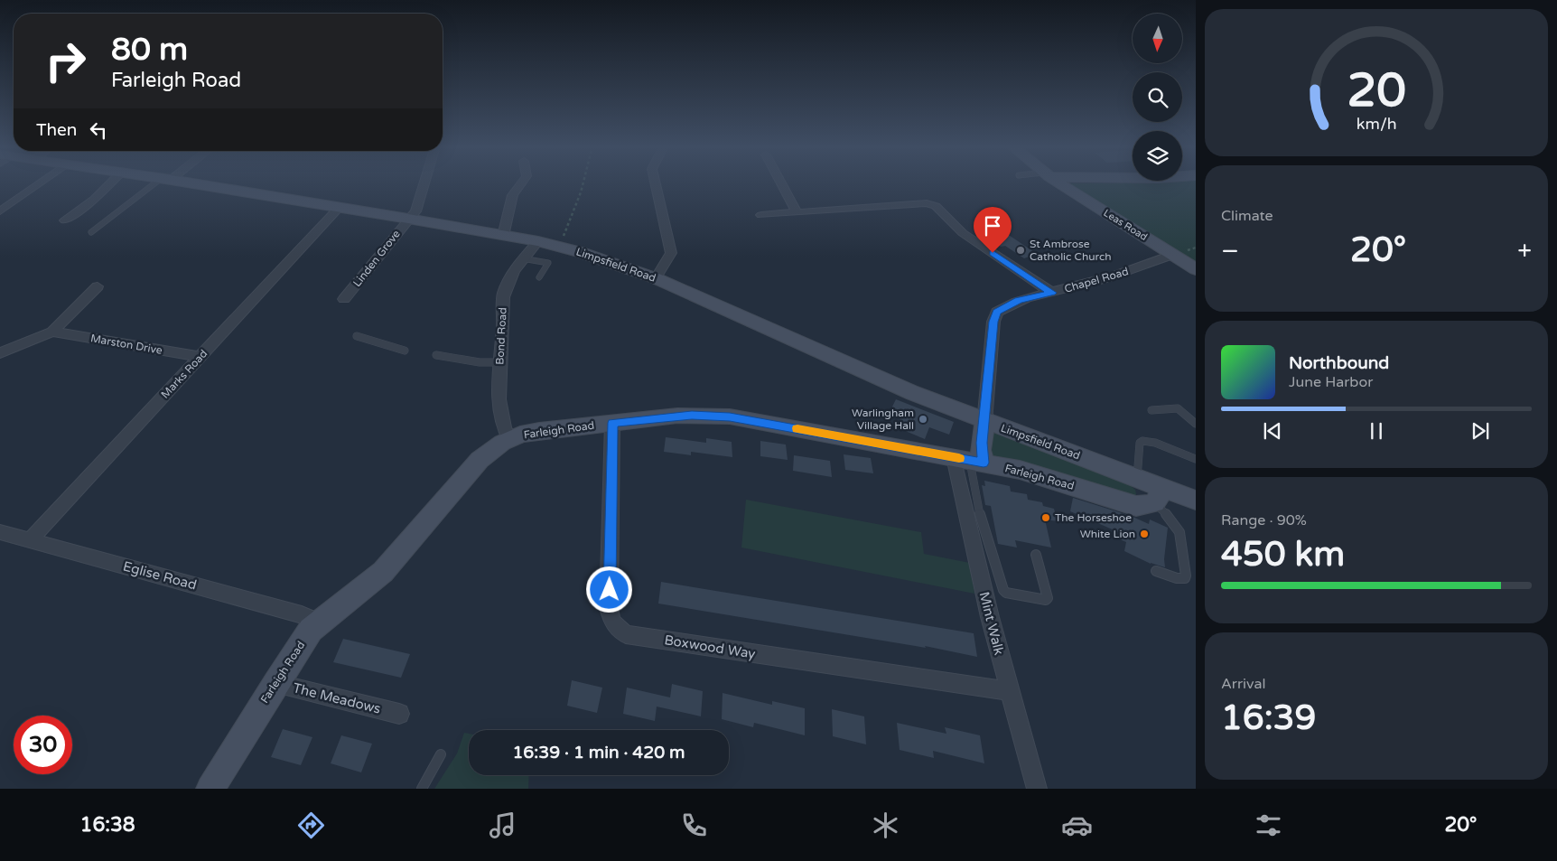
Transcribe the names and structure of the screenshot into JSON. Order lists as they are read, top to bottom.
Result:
{
  "streets": {
    "main road": ["Leas Road", "Limpsfield Road", "Farleigh Road"],
    "street": [
      "Linden Grove",
      "Chapel Road",
      "Bond Road",
      "Marston Drive",
      "Marks Road",
      "Eglise Road",
      "Mint Walk",
      "Boxwood Way",
      "The Meadows"
    ]
  },
  "crossings": [
    ["Leas Road", "Chapel Road"],
    ["Linden Grove", "Limpsfield Road"],
    ["Limpsfield Road", "Chapel Road"],
    ["Limpsfield Road", "Bond Road"],
    ["Limpsfield Road", "Marks Road"],
    ["Limpsfield Road", "Farleigh Road"],
    ["Bond Road", "Farleigh Road"],
    ["Marston Drive", "Marks Road"],
    ["Marks Road", "Eglise Road"],
    ["Farleigh Road", "Eglise Road"],
    ["Farleigh Road", "Mint Walk"],
    ["Farleigh Road", "Boxwood Way"],
    ["Farleigh Road", "The Meadows"],
    ["Mint Walk", "Boxwood Way"]
  ],
  "places": [
    "St Ambrose Catholic Church",
    "Warlingham Village Hall",
    "The Horseshoe",
    "White Lion"
  ],
  "north": "bottom",
  "page": {
    "turn": ["80 m", "Farleigh Road"],
    "then": "Then",
    "tile": [
      "Climate",
      ["Range · 90%", "450 km"],
      ["Arrival", "16:39"]
    ],
    "heat": ["−", "20°", "+"],
    "song": ["Northbound", "June Harbor"],
    "limit": "30",
    "trip": "16:39 · 1 min · 420 m",
    "tabs": ["16:38", "20°"],
    "gauge": ["20", "km/h"]
  }
}
